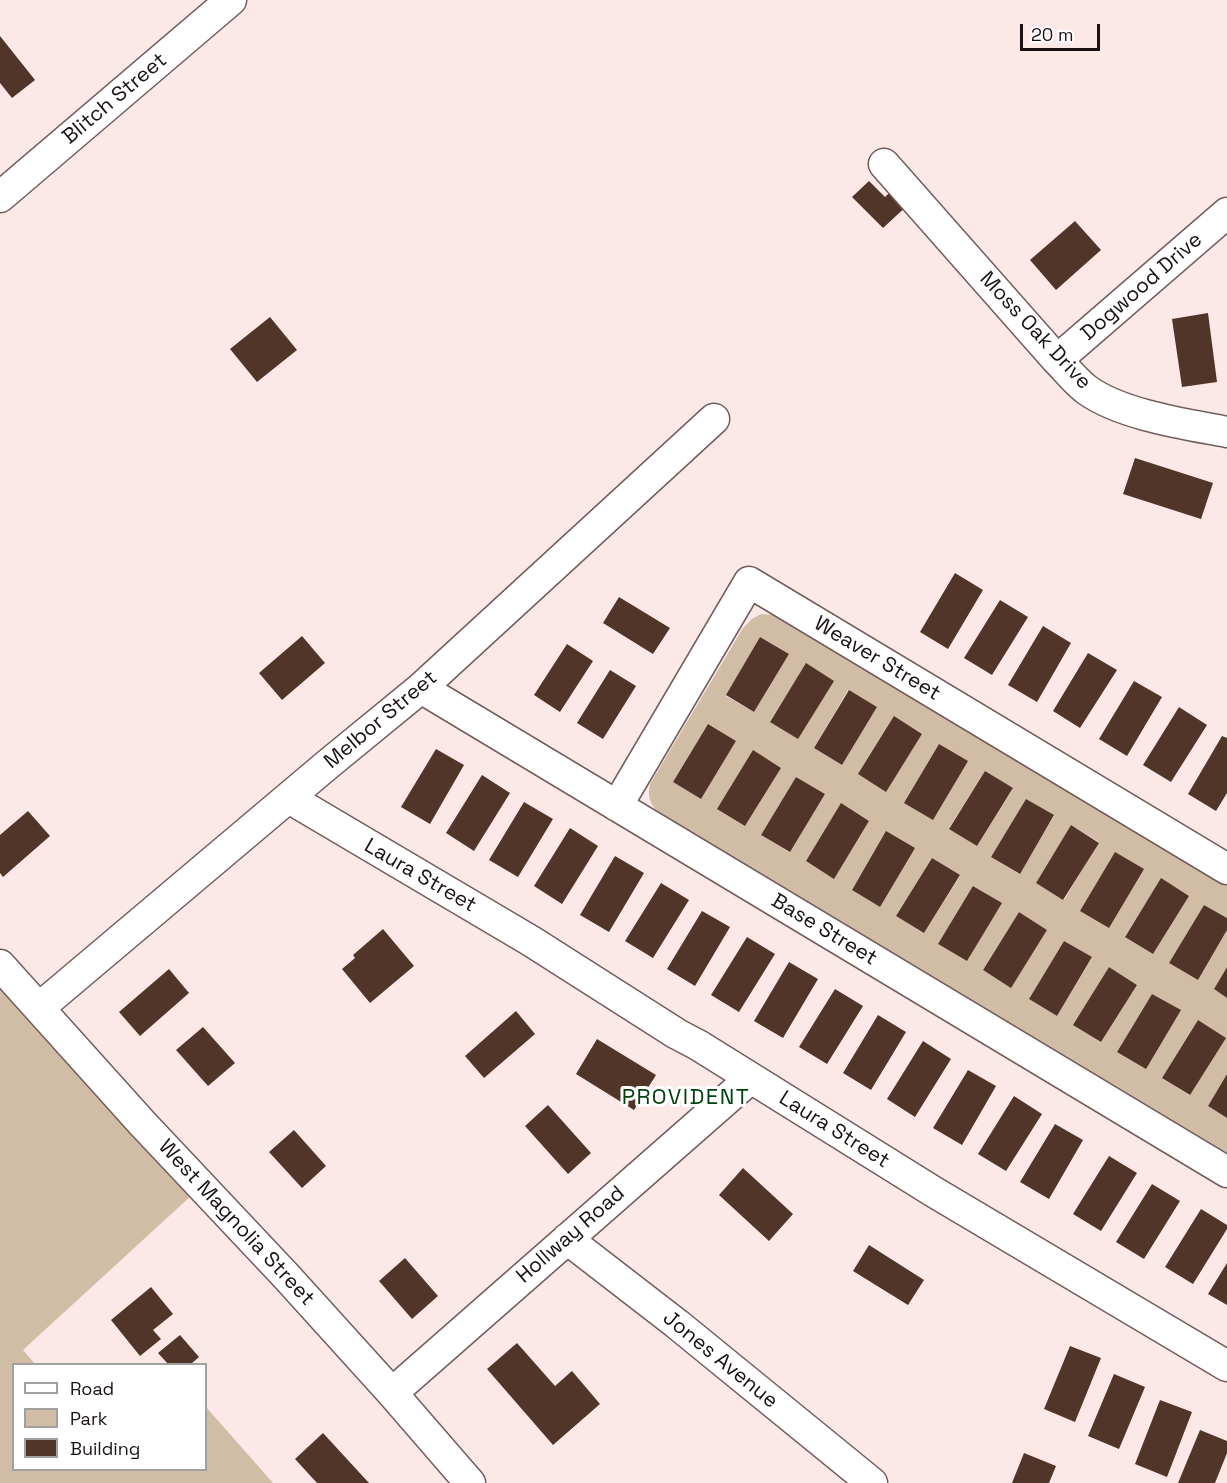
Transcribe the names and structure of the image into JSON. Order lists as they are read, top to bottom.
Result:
{
  "streets": {
    "street": [
      "Blitch Street",
      "Dogwood Drive",
      "Moss Oak Drive",
      "Weaver Street",
      "Melbor Street",
      "Laura Street",
      "Base Street",
      "West Magnolia Street",
      "Hollway Road",
      "Jones Avenue"
    ]
  },
  "crossings": [
    ["Dogwood Drive", "Moss Oak Drive"],
    ["Weaver Street", "Base Street"],
    ["Melbor Street", "Laura Street"],
    ["Melbor Street", "Base Street"],
    ["Melbor Street", "West Magnolia Street"],
    ["Laura Street", "Hollway Road"],
    ["West Magnolia Street", "Hollway Road"],
    ["Hollway Road", "Jones Avenue"]
  ],
  "districts": ["PROVIDENT"],
  "legend": ["Road", "Park", "Building"],
  "scale_bar": "20 m"
}
